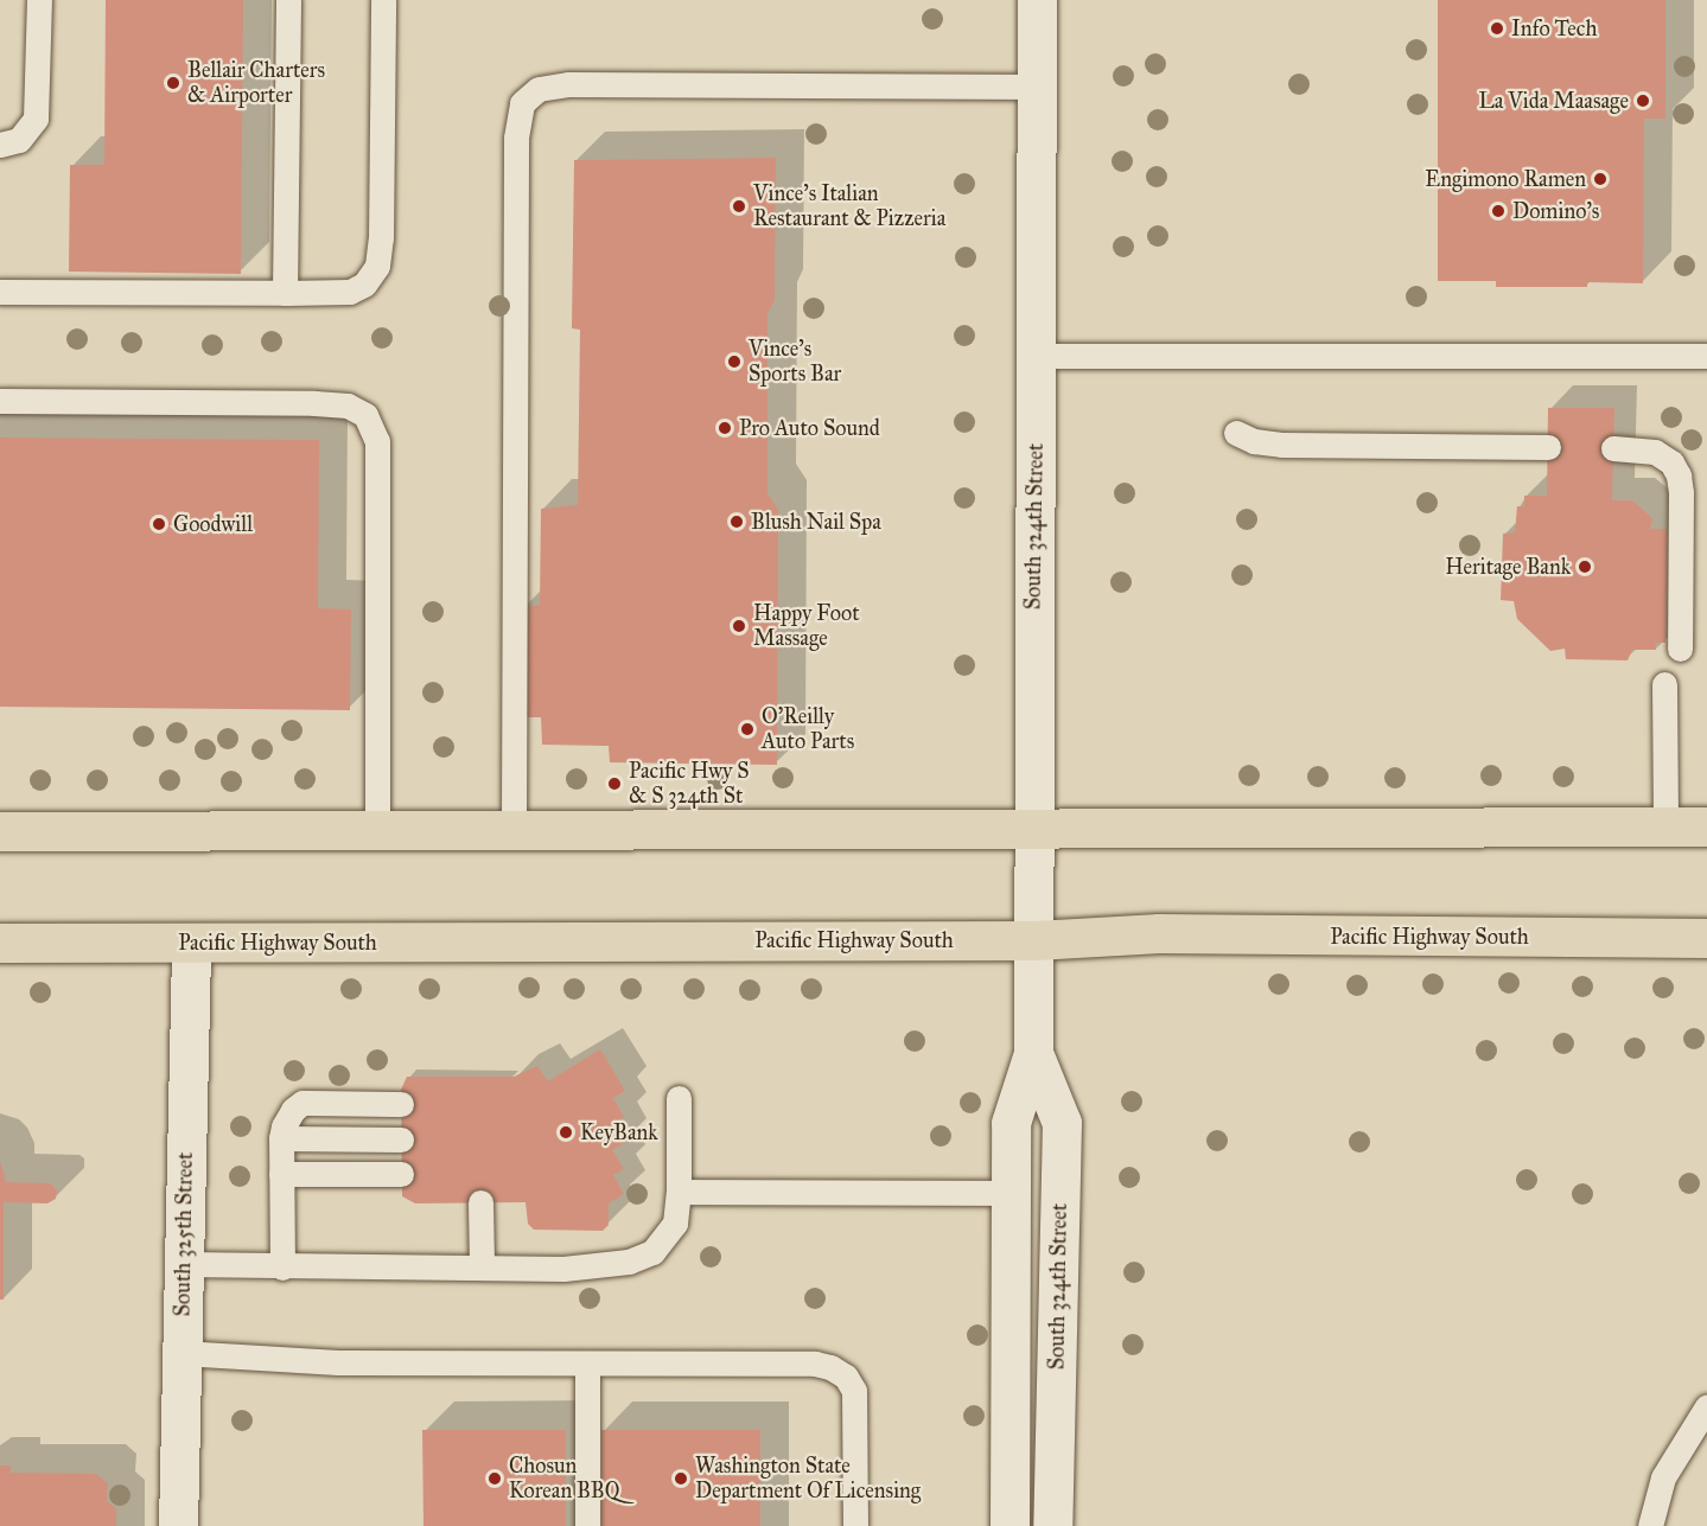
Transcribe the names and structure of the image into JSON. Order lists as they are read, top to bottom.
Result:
{
  "streets": {
    "main road": ["Pacific Highway South"],
    "street": ["South 324th Street", "South 325th Street"]
  },
  "crossings": [
    ["South 324th Street", "Pacific Highway South"],
    ["Pacific Highway South", "South 325th Street"]
  ],
  "places": [
    "Info Tech",
    "Bellair Charters & Airporter",
    "La Vida Maasage",
    "Engimono Ramen",
    "Vince's Italian Restaurant & Pizzeria",
    "Domino's",
    "Vince's Sports Bar",
    "Pro Auto Sound",
    "Blush Nail Spa",
    "Goodwill",
    "Heritage Bank",
    "Happy Foot Massage",
    "O'Reilly Auto Parts",
    "Pacific Hwy S & S 324th St",
    "KeyBank",
    "Chosun Korean BBQ",
    "Washington State Department Of Licensing"
  ]
}
